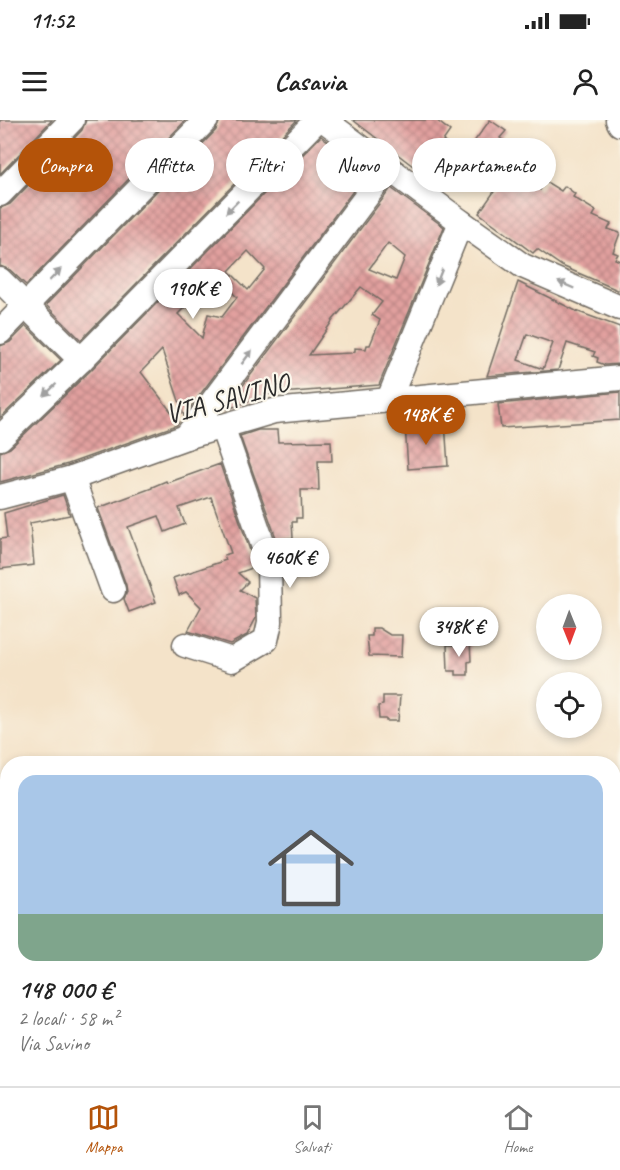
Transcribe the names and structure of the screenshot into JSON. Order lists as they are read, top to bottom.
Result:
{
  "streets": {
    "street": ["VIA SAVINO"]
  },
  "north": "bottom",
  "page": {
    "status": "11:52",
    "header": "Casavia",
    "chip": [
      "Compra",
      "Affitta",
      "Filtri",
      "Nuovo",
      "Appartamento"
    ],
    "price": [
      "190K €",
      "148K €",
      "460K €",
      "348K €"
    ],
    "list": [
      {
        "name": "148 000 €",
        "note": "2 locali · 58 m² · Via Savino"
      }
    ],
    "tabs": ["Mappa", "Salvati", "Home"]
  }
}
